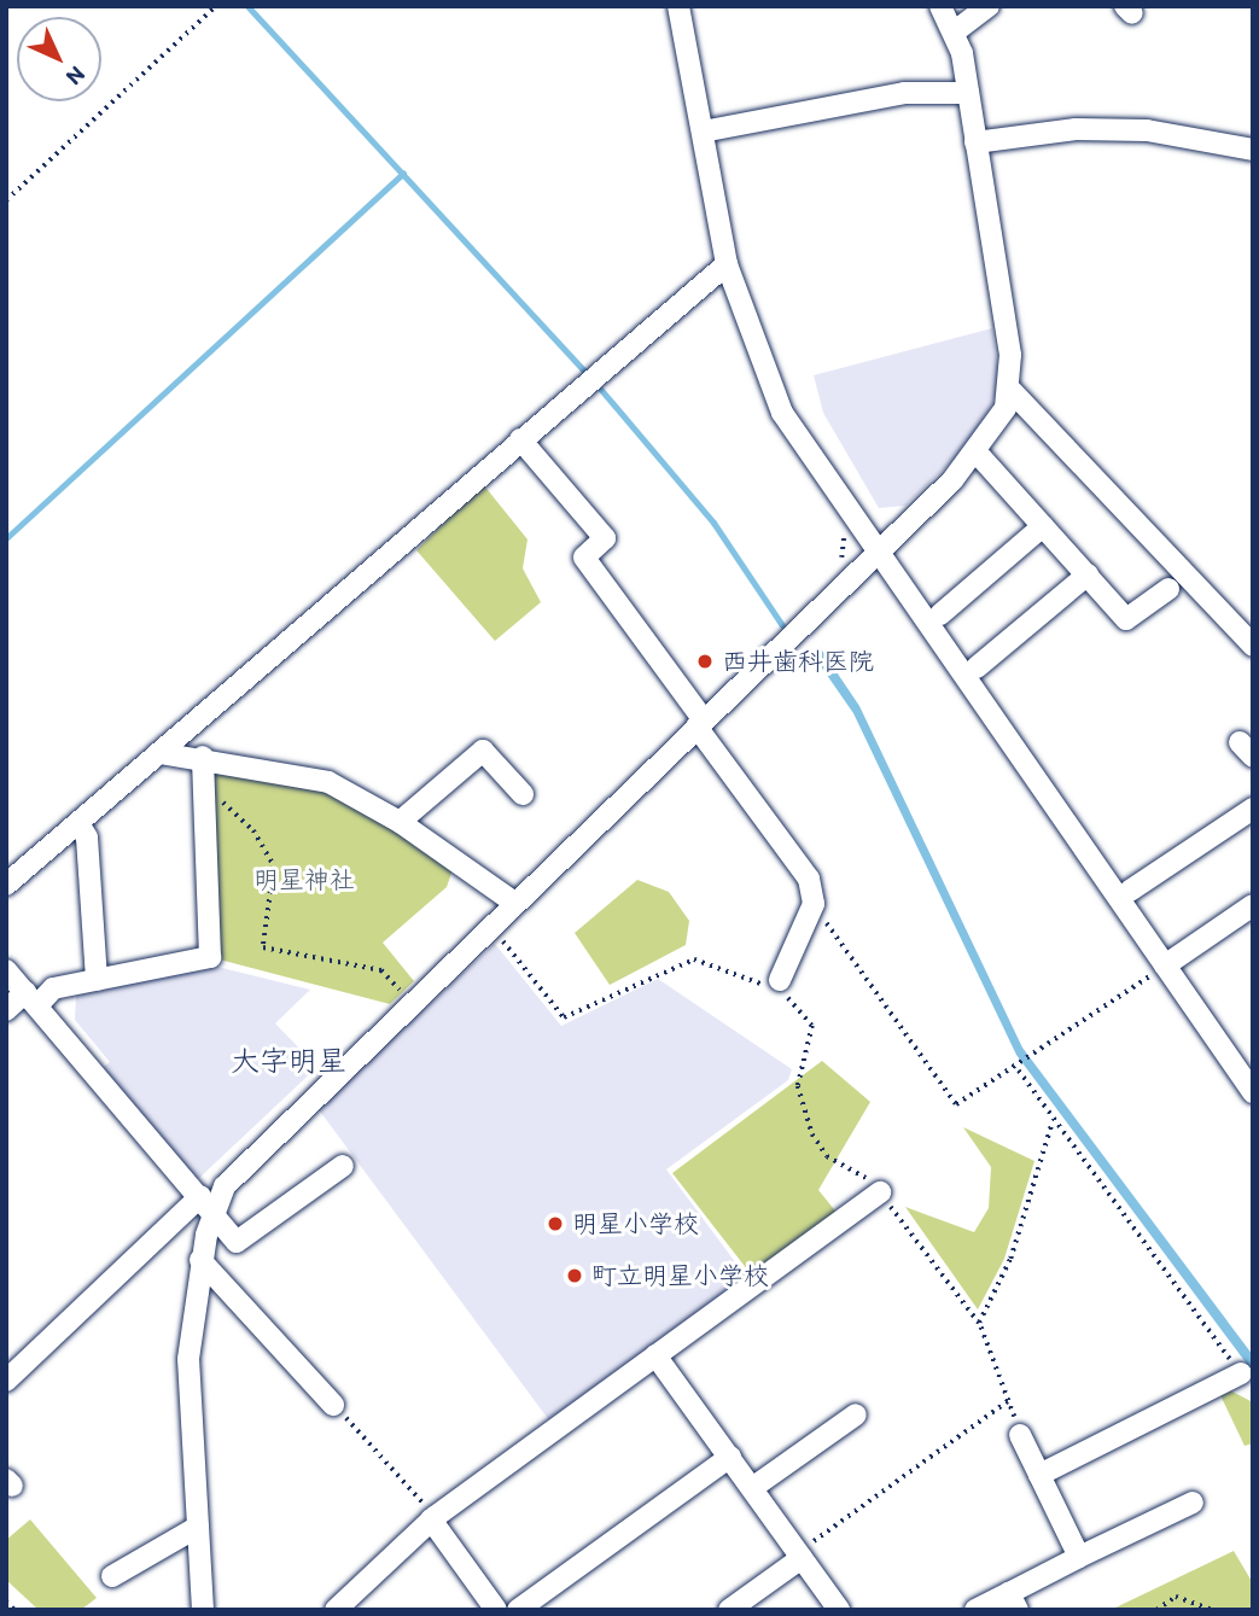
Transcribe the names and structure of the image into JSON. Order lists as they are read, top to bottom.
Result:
{
  "districts": ["大字明星"],
  "parks": ["明星神社"],
  "places": ["西井歯科医院", "明星小学校", "町立明星小学校"],
  "north": "bottom right"
}
